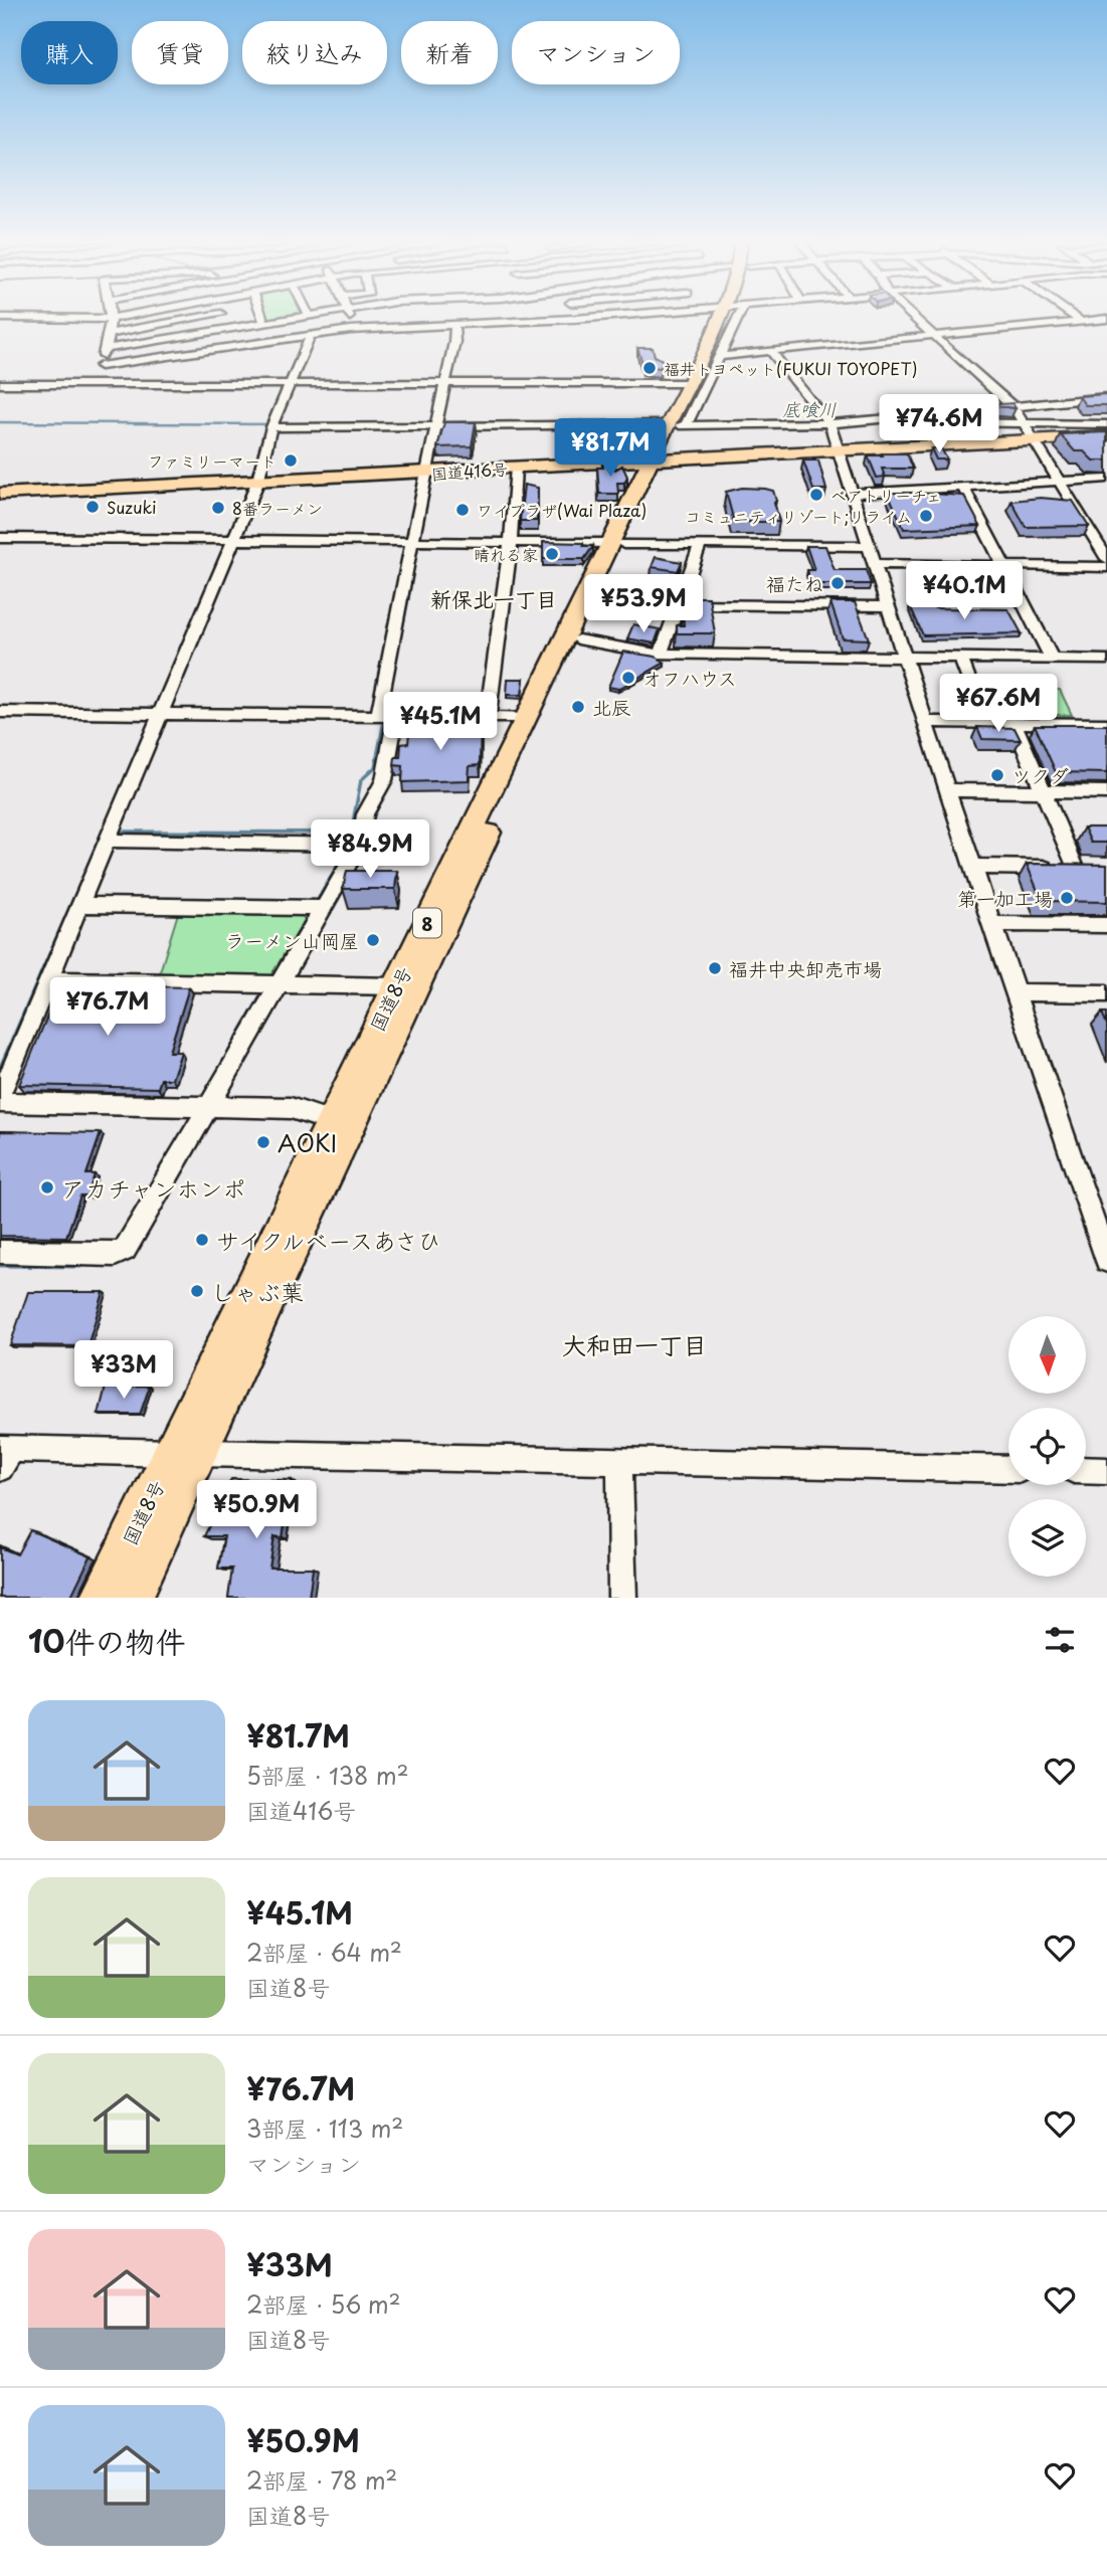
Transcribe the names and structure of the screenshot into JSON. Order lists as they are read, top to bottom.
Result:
{
  "streets": {
    "highway": ["国道416号", "8", "国道8号"]
  },
  "crossings": [
    ["国道416号", "国道8号"]
  ],
  "districts": ["新保北一丁目", "大和田一丁目"],
  "water": ["底喰川"],
  "places": [
    "福井トヨペット(FUKUI TOYOPET)",
    "ファミリーマート",
    "ベアトリーチェ",
    "Suzuki",
    "8番ラーメン",
    "ワイプラザ(Wai Plaza)",
    "コミュニティリゾート;リライム",
    "晴れる家",
    "福たね",
    "オフハウス",
    "北辰",
    "ツクダ",
    "第一加工場",
    "ラーメン山岡屋",
    "福井中央卸売市場",
    "AOKI",
    "アカチャンホンポ",
    "サイクルベースあさひ",
    "しゃぶ葉"
  ],
  "north": "bottom",
  "page": {
    "chip": [
      "購入",
      "賃貸",
      "絞り込み",
      "新着",
      "マンション"
    ],
    "price": [
      "¥74.6M",
      "¥81.7M",
      "¥40.1M",
      "¥53.9M",
      "¥67.6M",
      "¥45.1M",
      "¥84.9M",
      "¥76.7M",
      "¥33M",
      "¥50.9M"
    ],
    "heading": "10件の物件",
    "list": [
      {
        "name": "¥81.7M",
        "note": "5部屋 · 138 m² · 国道416号"
      },
      {
        "name": "¥45.1M",
        "note": "2部屋 · 64 m² · 国道8号"
      },
      {
        "name": "¥76.7M",
        "note": "3部屋 · 113 m² · マンション"
      },
      {
        "name": "¥33M",
        "note": "2部屋 · 56 m² · 国道8号"
      },
      {
        "name": "¥50.9M",
        "note": "2部屋 · 78 m² · 国道8号"
      }
    ]
  }
}
